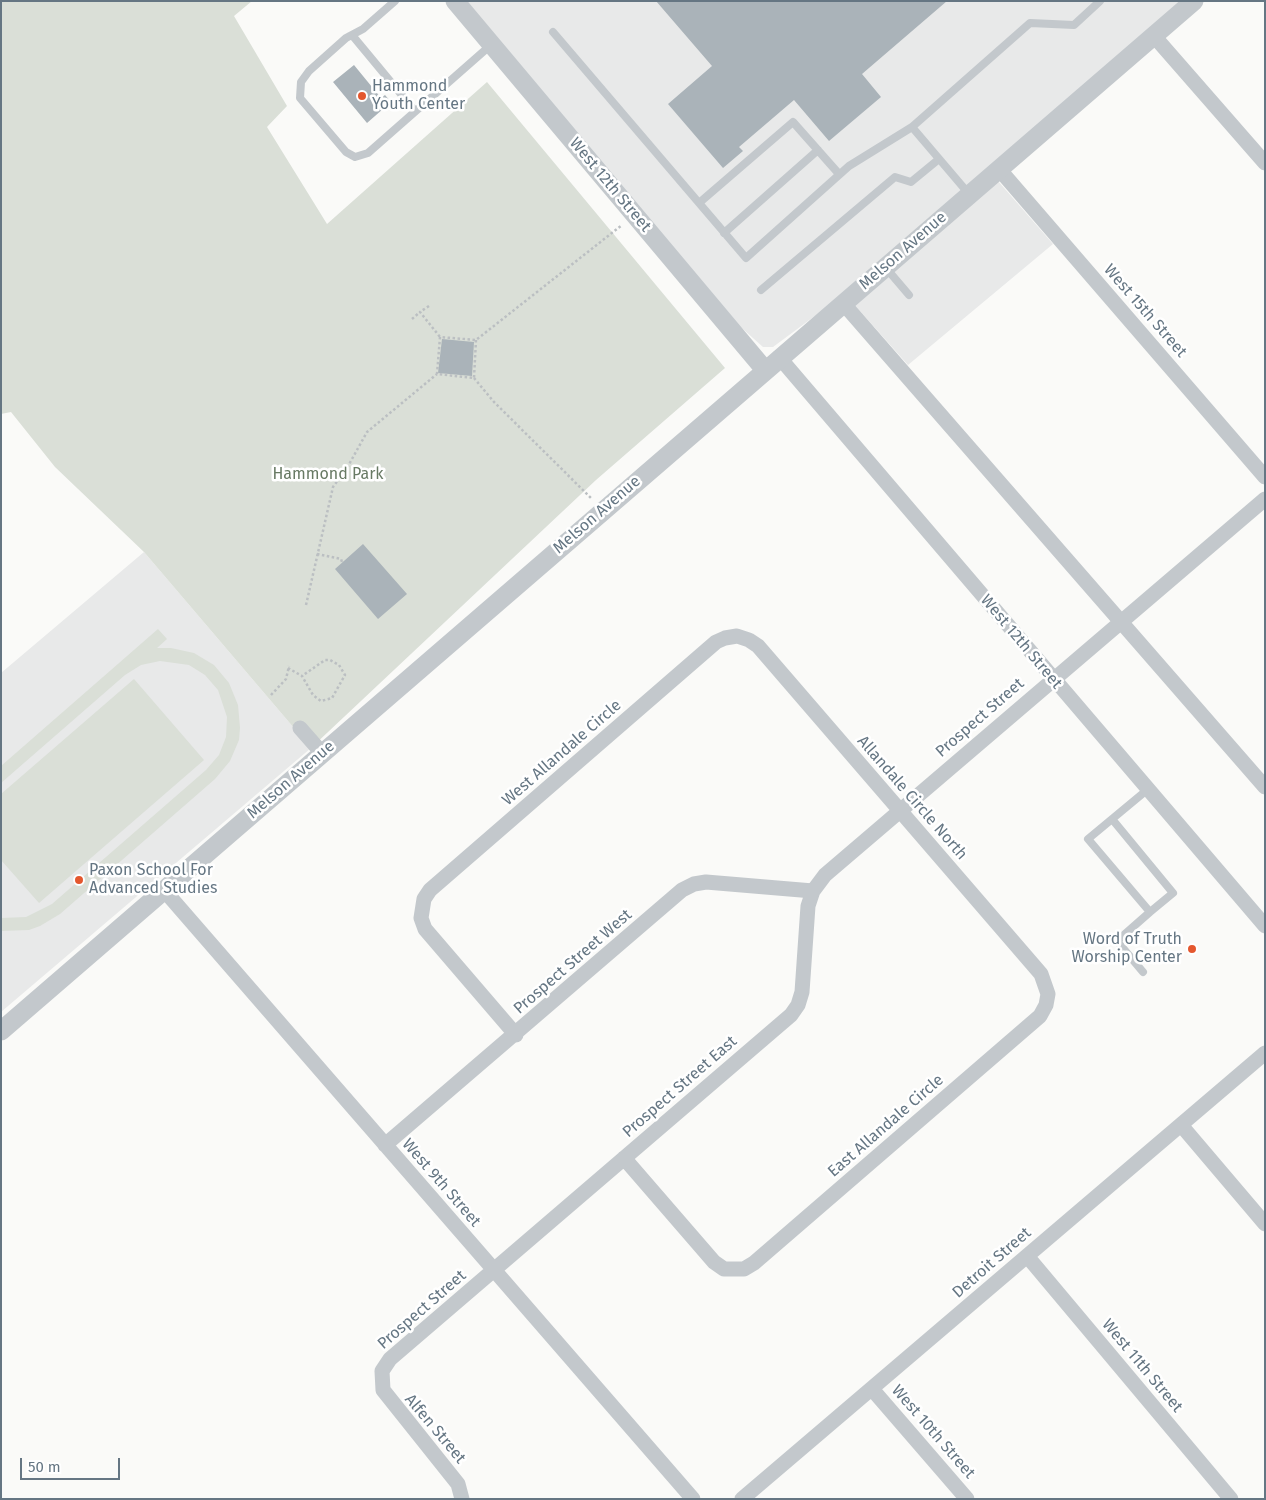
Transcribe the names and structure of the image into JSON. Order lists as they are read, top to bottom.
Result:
{
  "streets": {
    "street": [
      "West 12th Street",
      "Melson Avenue",
      "West 15th Street",
      "Prospect Street",
      "West Allandale Circle",
      "Allandale Circle North",
      "Prospect Street West",
      "Prospect Street East",
      "East Allandale Circle",
      "West 9th Street",
      "Detroit Street",
      "West 11th Street",
      "Alfen Street",
      "West 10th Street"
    ]
  },
  "crossings": [
    ["West 12th Street", "Melson Avenue"],
    ["West 12th Street", "Prospect Street"],
    ["Melson Avenue", "West 15th Street"],
    ["Melson Avenue", "West 9th Street"],
    ["Prospect Street", "Allandale Circle North"],
    ["Prospect Street", "Prospect Street West"],
    ["Prospect Street", "Prospect Street East"],
    ["Prospect Street", "West 9th Street"],
    ["Prospect Street", "Alfen Street"],
    ["West Allandale Circle", "Allandale Circle North"],
    ["West Allandale Circle", "Prospect Street West"],
    ["Allandale Circle North", "East Allandale Circle"],
    ["Prospect Street West", "Prospect Street East"],
    ["Prospect Street West", "West 9th Street"],
    ["Prospect Street East", "East Allandale Circle"],
    ["Prospect Street East", "West 9th Street"],
    ["Detroit Street", "West 11th Street"],
    ["Detroit Street", "West 10th Street"]
  ],
  "parks": ["Hammond Park"],
  "places": ["Hammond Youth Center", "Paxon School For Advanced Studies", "Word of Truth Worship Center"],
  "scale_bar": "50 m"
}
